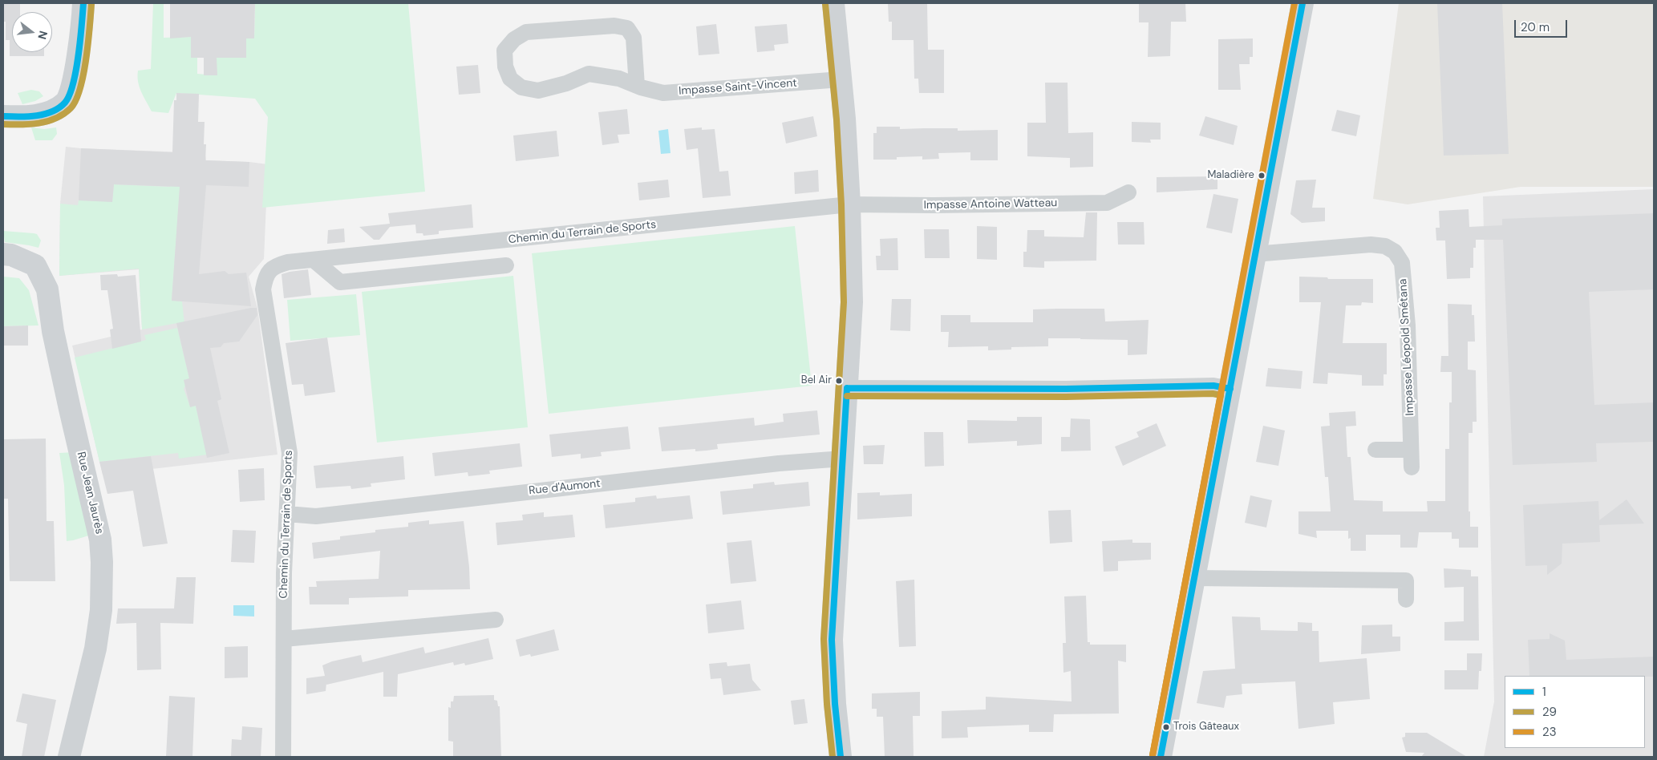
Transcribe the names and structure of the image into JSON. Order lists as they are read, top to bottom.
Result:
{
  "streets": {
    "street": [
      "Impasse Saint-Vincent",
      "Impasse Antoine Watteau",
      "Chemin du Terrain de Sports",
      "Impasse Léopold Smétana",
      "Rue d'Aumont",
      "Rue Jean Jaurès"
    ]
  },
  "crossings": [
    ["Impasse Antoine Watteau", "Chemin du Terrain de Sports"],
    ["Chemin du Terrain de Sports", "Rue d'Aumont"]
  ],
  "places": ["Maladière", "Bel Air", "Trois Gâteaux"],
  "lines": ["transit line 1", "transit line 23", "transit line 29"],
  "legend": ["1", "29", "23"],
  "scale_bar": "20 m",
  "north": "right"
}
